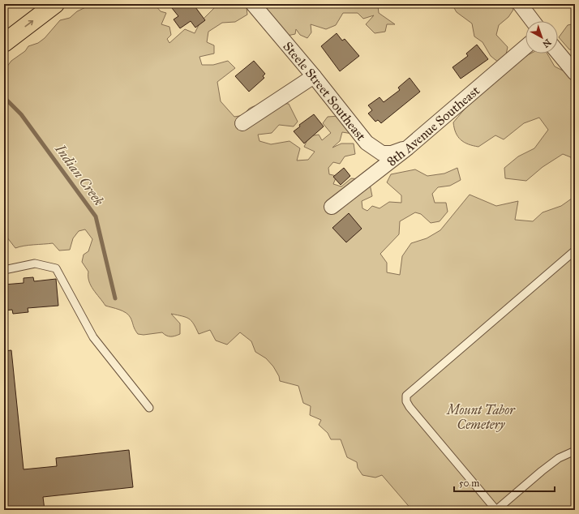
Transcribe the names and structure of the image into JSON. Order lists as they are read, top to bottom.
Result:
{
  "streets": {
    "street": ["Steele Street Southeast", "8th Avenue Southeast"]
  },
  "crossings": [
    ["Steele Street Southeast", "8th Avenue Southeast"]
  ],
  "water": ["Indian Creek"],
  "parks": ["Mount Tabor Cemetery"],
  "scale_bar": "50 m",
  "north": "bottom right"
}
